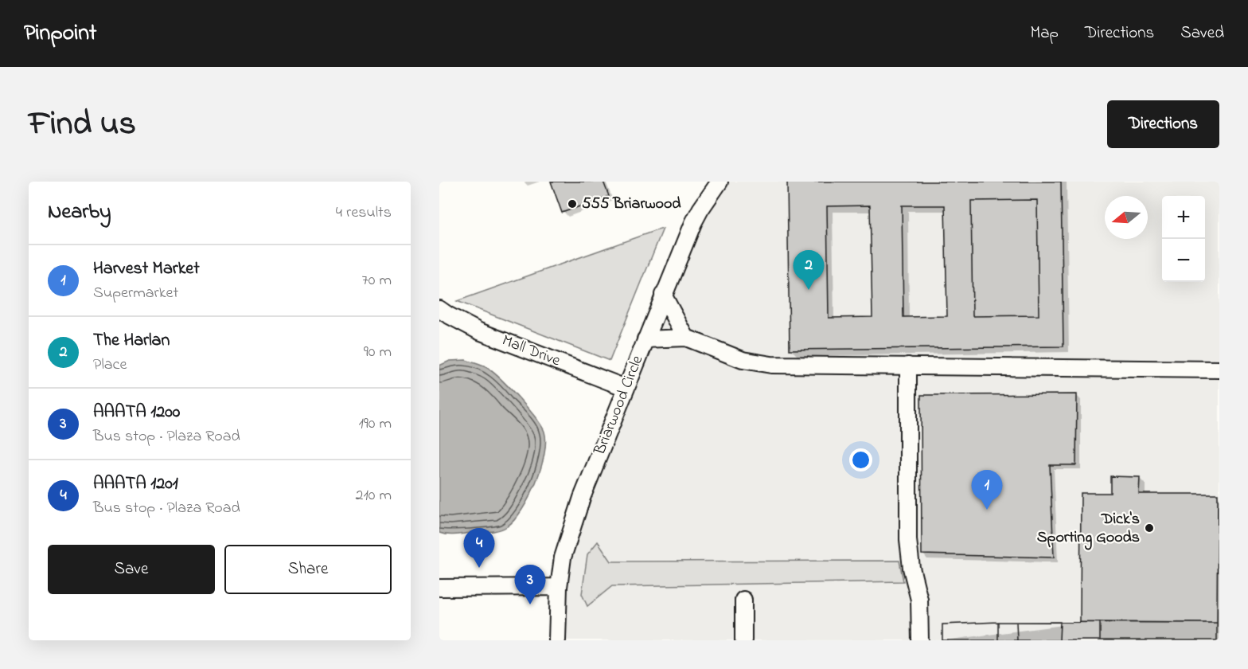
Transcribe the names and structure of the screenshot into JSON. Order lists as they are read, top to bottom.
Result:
{
  "streets": {
    "street": ["Mall Drive", "Briarwood Circle"]
  },
  "crossings": [
    ["Mall Drive", "Briarwood Circle"]
  ],
  "places": ["555 Briarwood", "Dick's Sporting Goods"],
  "north": "left",
  "page": {
    "header": "Pinpoint",
    "nav": ["Map", "Directions", "Saved"],
    "title": "Find us",
    "buttons": [
      "Directions",
      ["Save", "Share"]
    ],
    "heading": ["Nearby", "4 results"],
    "map_buttons": ["+", "−"],
    "list": [
      {
        "mark": "1",
        "name": "Harvest Market",
        "note": "Supermarket",
        "value": "70 m"
      },
      {
        "mark": "2",
        "name": "The Harlan",
        "note": "Place",
        "value": "90 m"
      },
      {
        "mark": "3",
        "name": "AAATA 1200",
        "note": "Bus stop · Plaza Road",
        "value": "190 m"
      },
      {
        "mark": "4",
        "name": "AAATA 1201",
        "note": "Bus stop · Plaza Road",
        "value": "210 m"
      }
    ],
    "pins": [
      "2",
      "1",
      "4",
      "3"
    ]
  }
}
